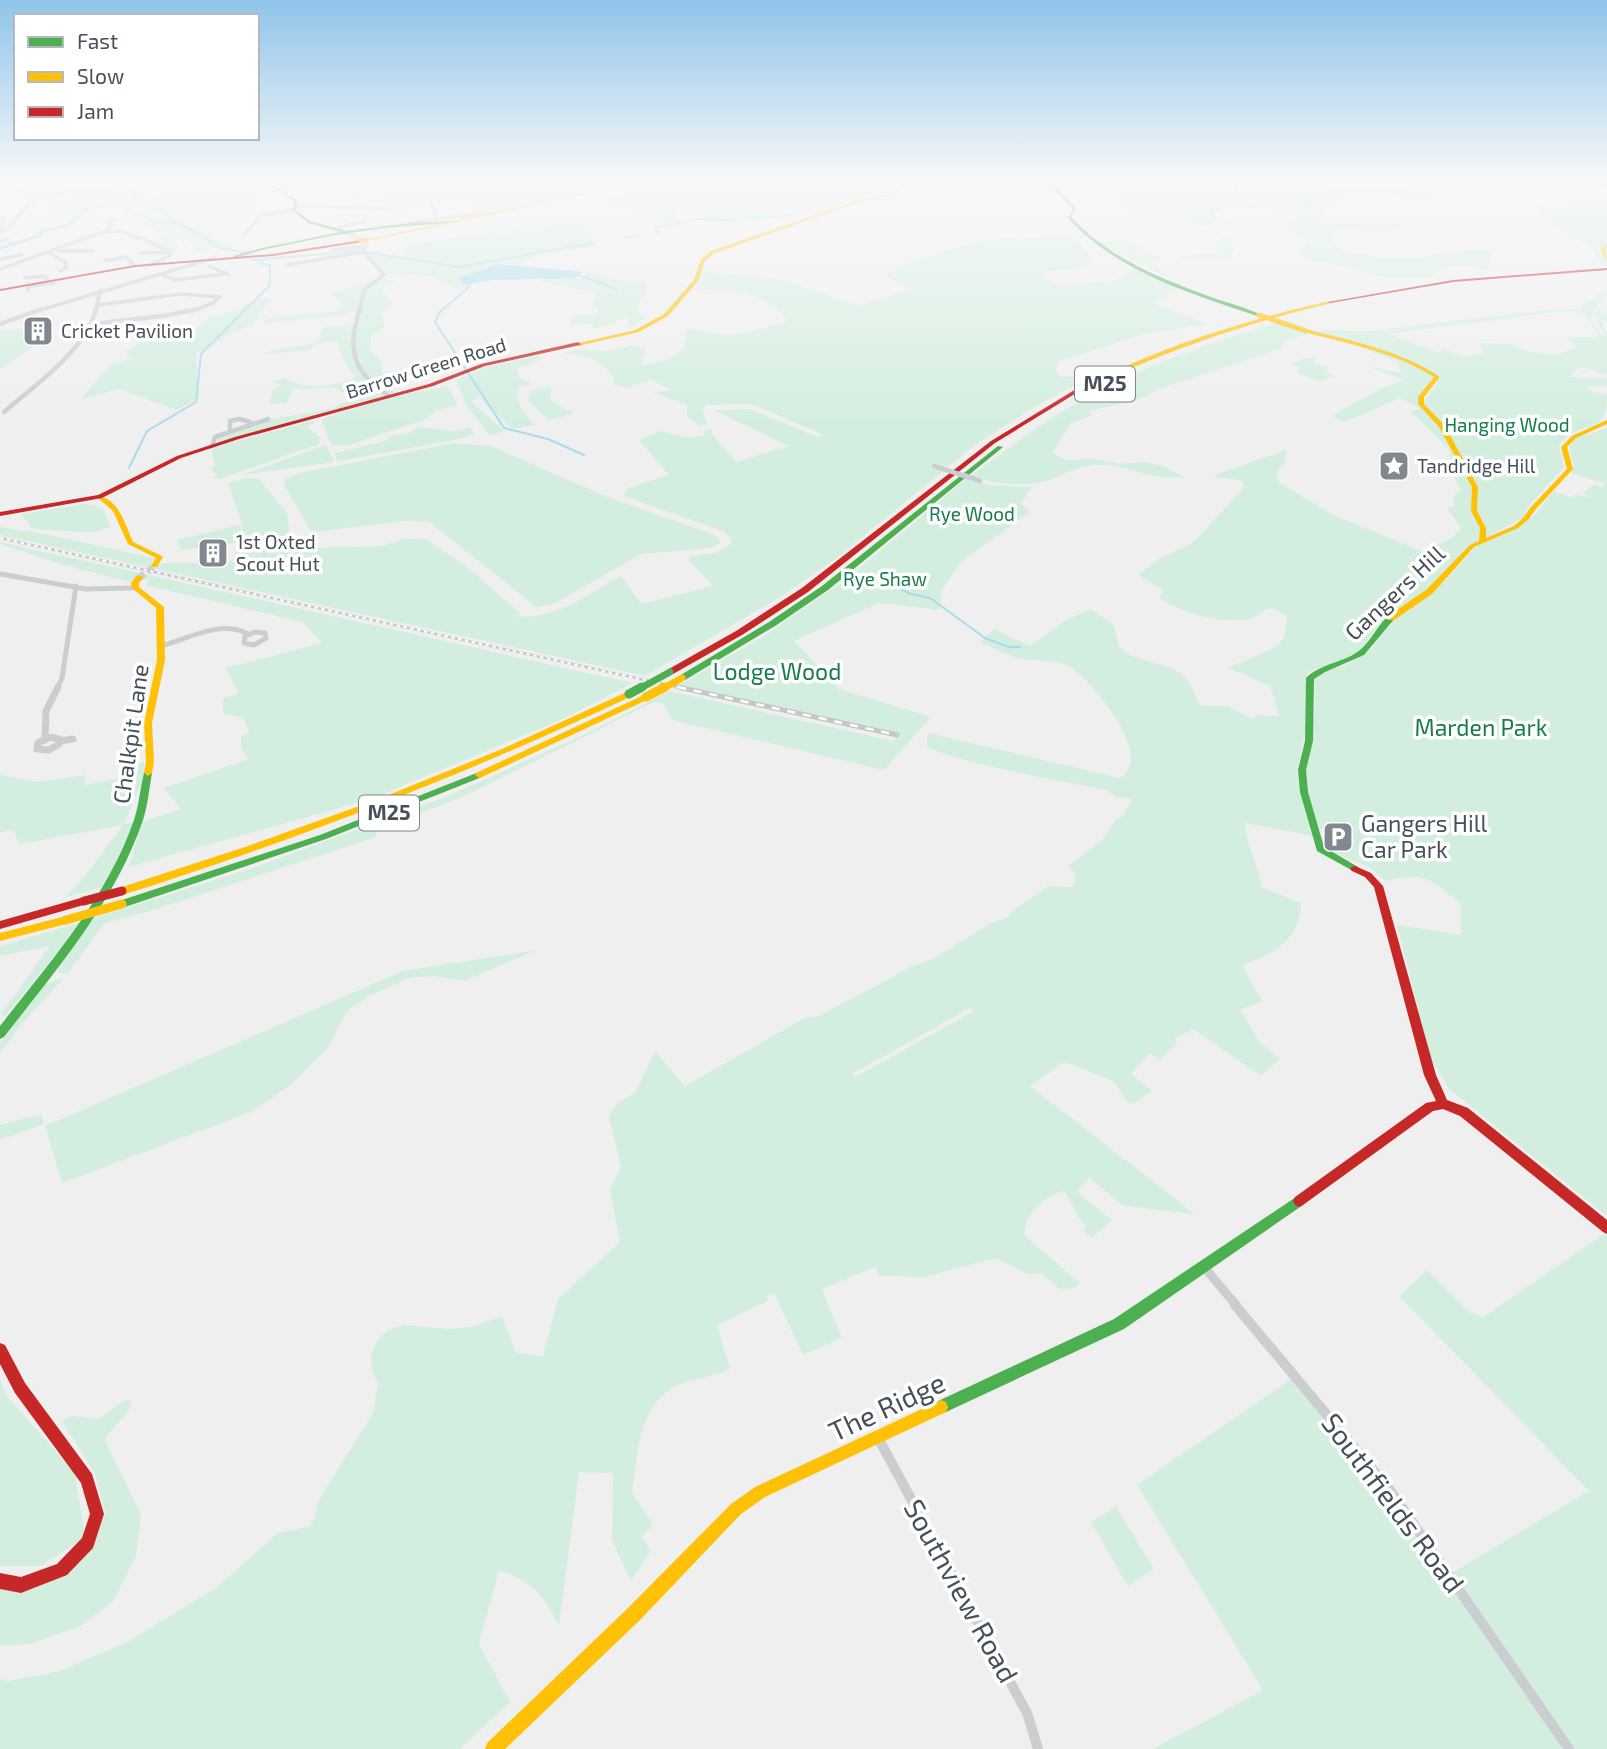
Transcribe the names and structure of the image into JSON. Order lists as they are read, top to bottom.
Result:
{
  "streets": {
    "main road": [
      "Barrow Green Road",
      "M25",
      "Gangers Hill",
      "Chalkpit Lane",
      "The Ridge"
    ],
    "street": ["Southfields Road", "Southview Road"]
  },
  "crossings": [
    ["Gangers Hill", "The Ridge"],
    ["The Ridge", "Southfields Road"],
    ["The Ridge", "Southview Road"]
  ],
  "parks": [
    "Hanging Wood",
    "Rye Wood",
    "Rye Shaw",
    "Lodge Wood",
    "Marden Park"
  ],
  "places": {
    "building": ["Cricket Pavilion", "1st Oxted Scout Hut"],
    "place": ["Tandridge Hill"],
    "parking": ["Gangers Hill Car Park"]
  },
  "legend": ["Fast", "Slow", "Jam"]
}
